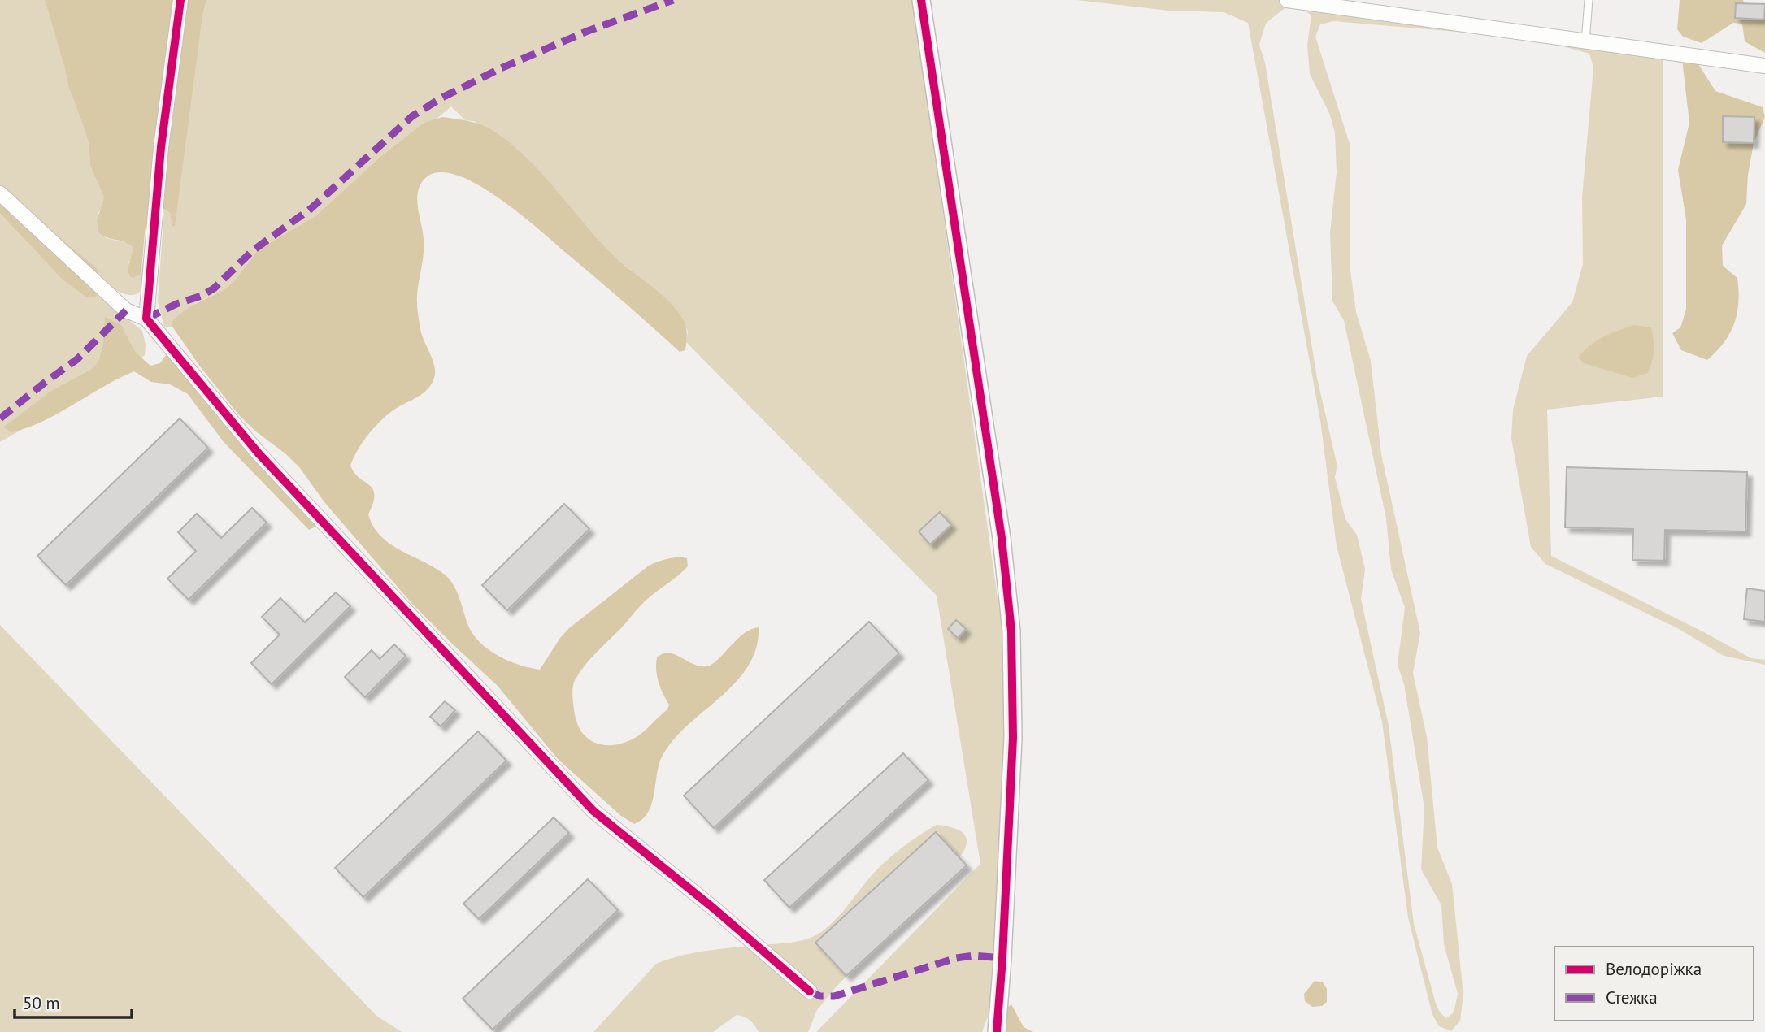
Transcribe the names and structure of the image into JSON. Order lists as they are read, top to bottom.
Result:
{
  "legend": ["Велодоріжка", "Стежка"],
  "scale_bar": "50 m"
}
